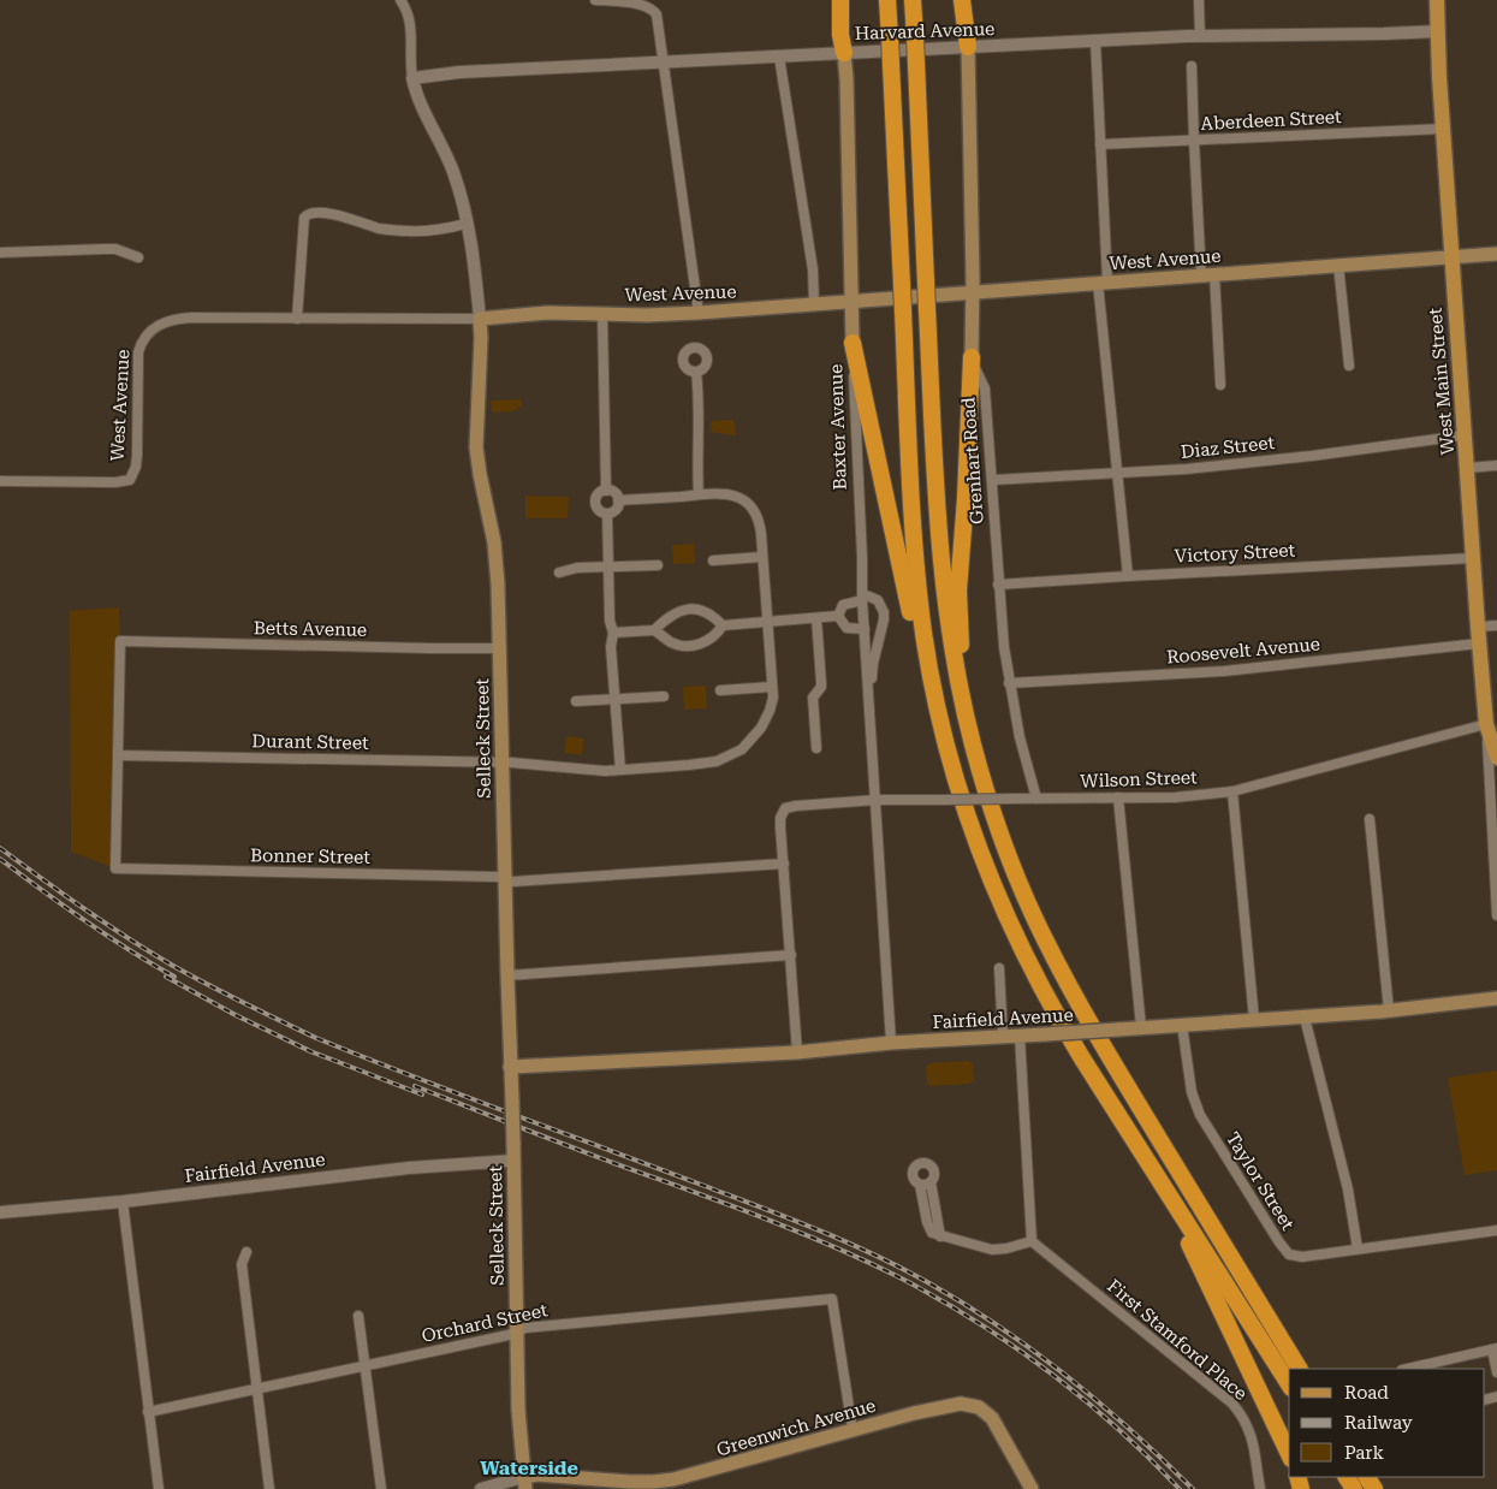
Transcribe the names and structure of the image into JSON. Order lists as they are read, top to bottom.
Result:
{
  "streets": {
    "main road": [
      "West Avenue",
      "West Main Street",
      "Baxter Avenue",
      "Grenhart Road",
      "Selleck Street",
      "Fairfield Avenue",
      "Greenwich Avenue"
    ],
    "street": [
      "Harvard Avenue",
      "Aberdeen Street",
      "Diaz Street",
      "Victory Street",
      "Betts Avenue",
      "Roosevelt Avenue",
      "Durant Street",
      "Wilson Street",
      "Bonner Street",
      "Taylor Street",
      "Orchard Street",
      "First Stamford Place"
    ]
  },
  "crossings": [
    ["Harvard Avenue", "West Main Street"],
    ["Harvard Avenue", "Baxter Avenue"],
    ["Harvard Avenue", "Grenhart Road"],
    ["Harvard Avenue", "Selleck Street"],
    ["Aberdeen Street", "West Main Street"],
    ["West Avenue", "West Main Street"],
    ["West Avenue", "Baxter Avenue"],
    ["West Avenue", "Grenhart Road"],
    ["West Avenue", "Selleck Street"],
    ["West Main Street", "Diaz Street"],
    ["West Main Street", "Victory Street"],
    ["West Main Street", "Roosevelt Avenue"],
    ["West Main Street", "Wilson Street"],
    ["Baxter Avenue", "Wilson Street"],
    ["Baxter Avenue", "Fairfield Avenue"],
    ["Diaz Street", "Grenhart Road"],
    ["Grenhart Road", "Victory Street"],
    ["Grenhart Road", "Roosevelt Avenue"],
    ["Grenhart Road", "Wilson Street"],
    ["Betts Avenue", "Selleck Street"],
    ["Betts Avenue", "Durant Street"],
    ["Betts Avenue", "Bonner Street"],
    ["Selleck Street", "Durant Street"],
    ["Selleck Street", "Bonner Street"],
    ["Selleck Street", "Fairfield Avenue"],
    ["Selleck Street", "Orchard Street"],
    ["Selleck Street", "Greenwich Avenue"],
    ["Durant Street", "Bonner Street"],
    ["Wilson Street", "Bonner Street"],
    ["Fairfield Avenue", "Taylor Street"],
    ["Orchard Street", "Greenwich Avenue"]
  ],
  "districts": ["Waterside"],
  "legend": ["Road", "Railway", "Park"]
}
